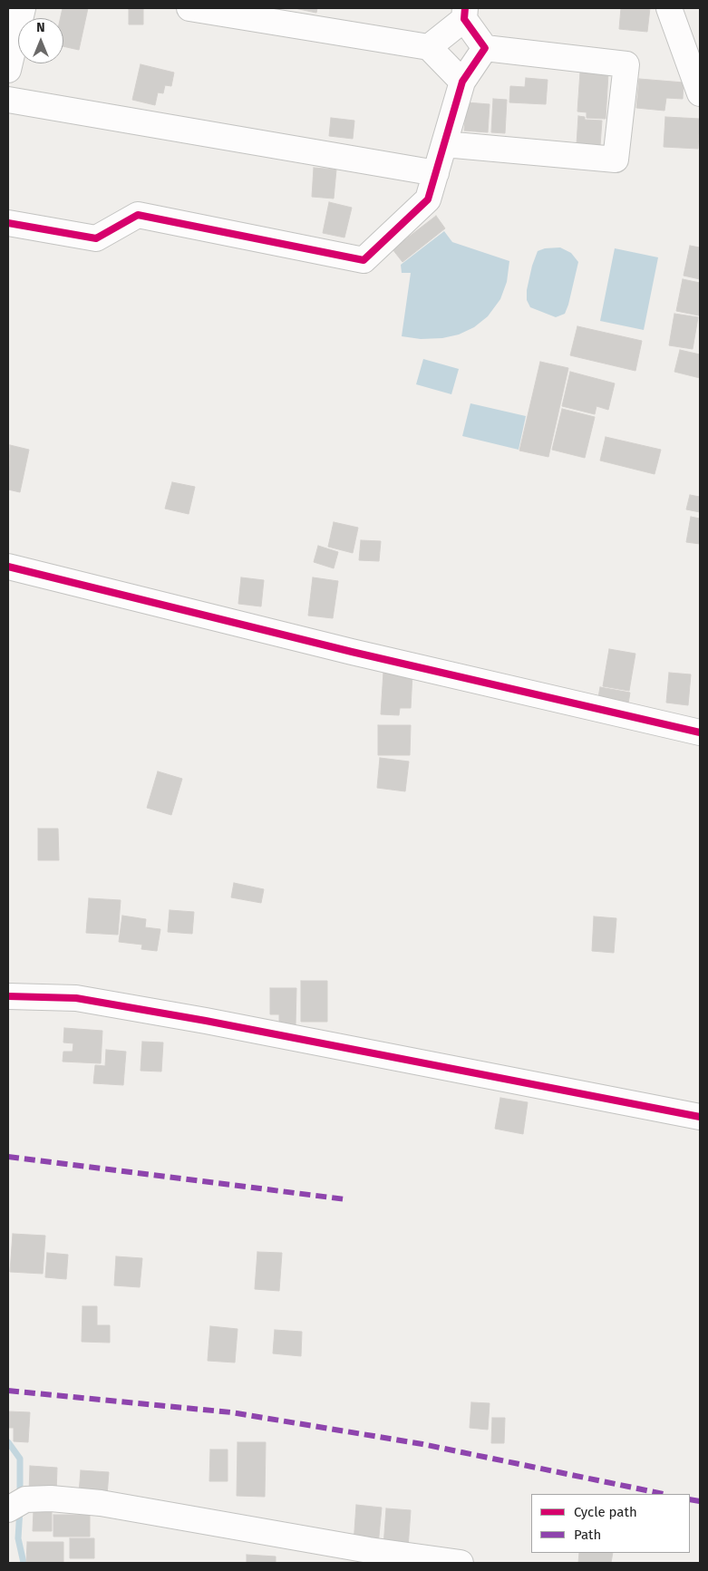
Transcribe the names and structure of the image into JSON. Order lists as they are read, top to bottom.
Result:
{
  "legend": ["Cycle path", "Path"],
  "north": "top"
}
